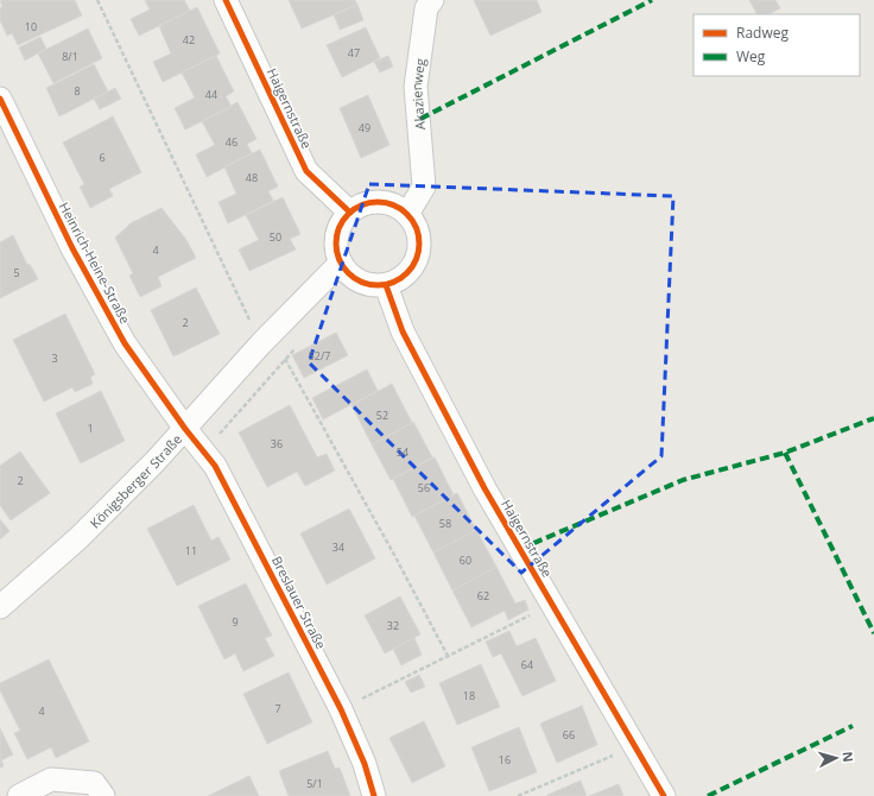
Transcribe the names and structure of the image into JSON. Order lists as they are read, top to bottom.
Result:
{
  "streets": {
    "street": [
      "Akazienweg",
      "Haigernstraße",
      "Heinrich-Heine-Straße",
      "Königsberger Straße",
      "Breslauer Straße"
    ]
  },
  "crossings": [
    ["Akazienweg", "Haigernstraße"],
    ["Akazienweg", "Königsberger Straße"],
    ["Haigernstraße", "Königsberger Straße"],
    ["Heinrich-Heine-Straße", "Königsberger Straße"],
    ["Heinrich-Heine-Straße", "Breslauer Straße"],
    ["Königsberger Straße", "Breslauer Straße"]
  ],
  "house_numbers": [
    "10",
    "42",
    "47",
    "8/1",
    "8",
    "44",
    "49",
    "46",
    "6",
    "48",
    "50",
    "4",
    "5",
    "2",
    "52/7",
    "3",
    "52",
    "1",
    "36",
    "54",
    "2",
    "56",
    "58",
    "34",
    "11",
    "60",
    "62",
    "9",
    "32",
    "64",
    "18",
    "7",
    "4",
    "66",
    "16",
    "5/1"
  ],
  "legend": ["Radweg", "Weg"],
  "north": "right"
}
